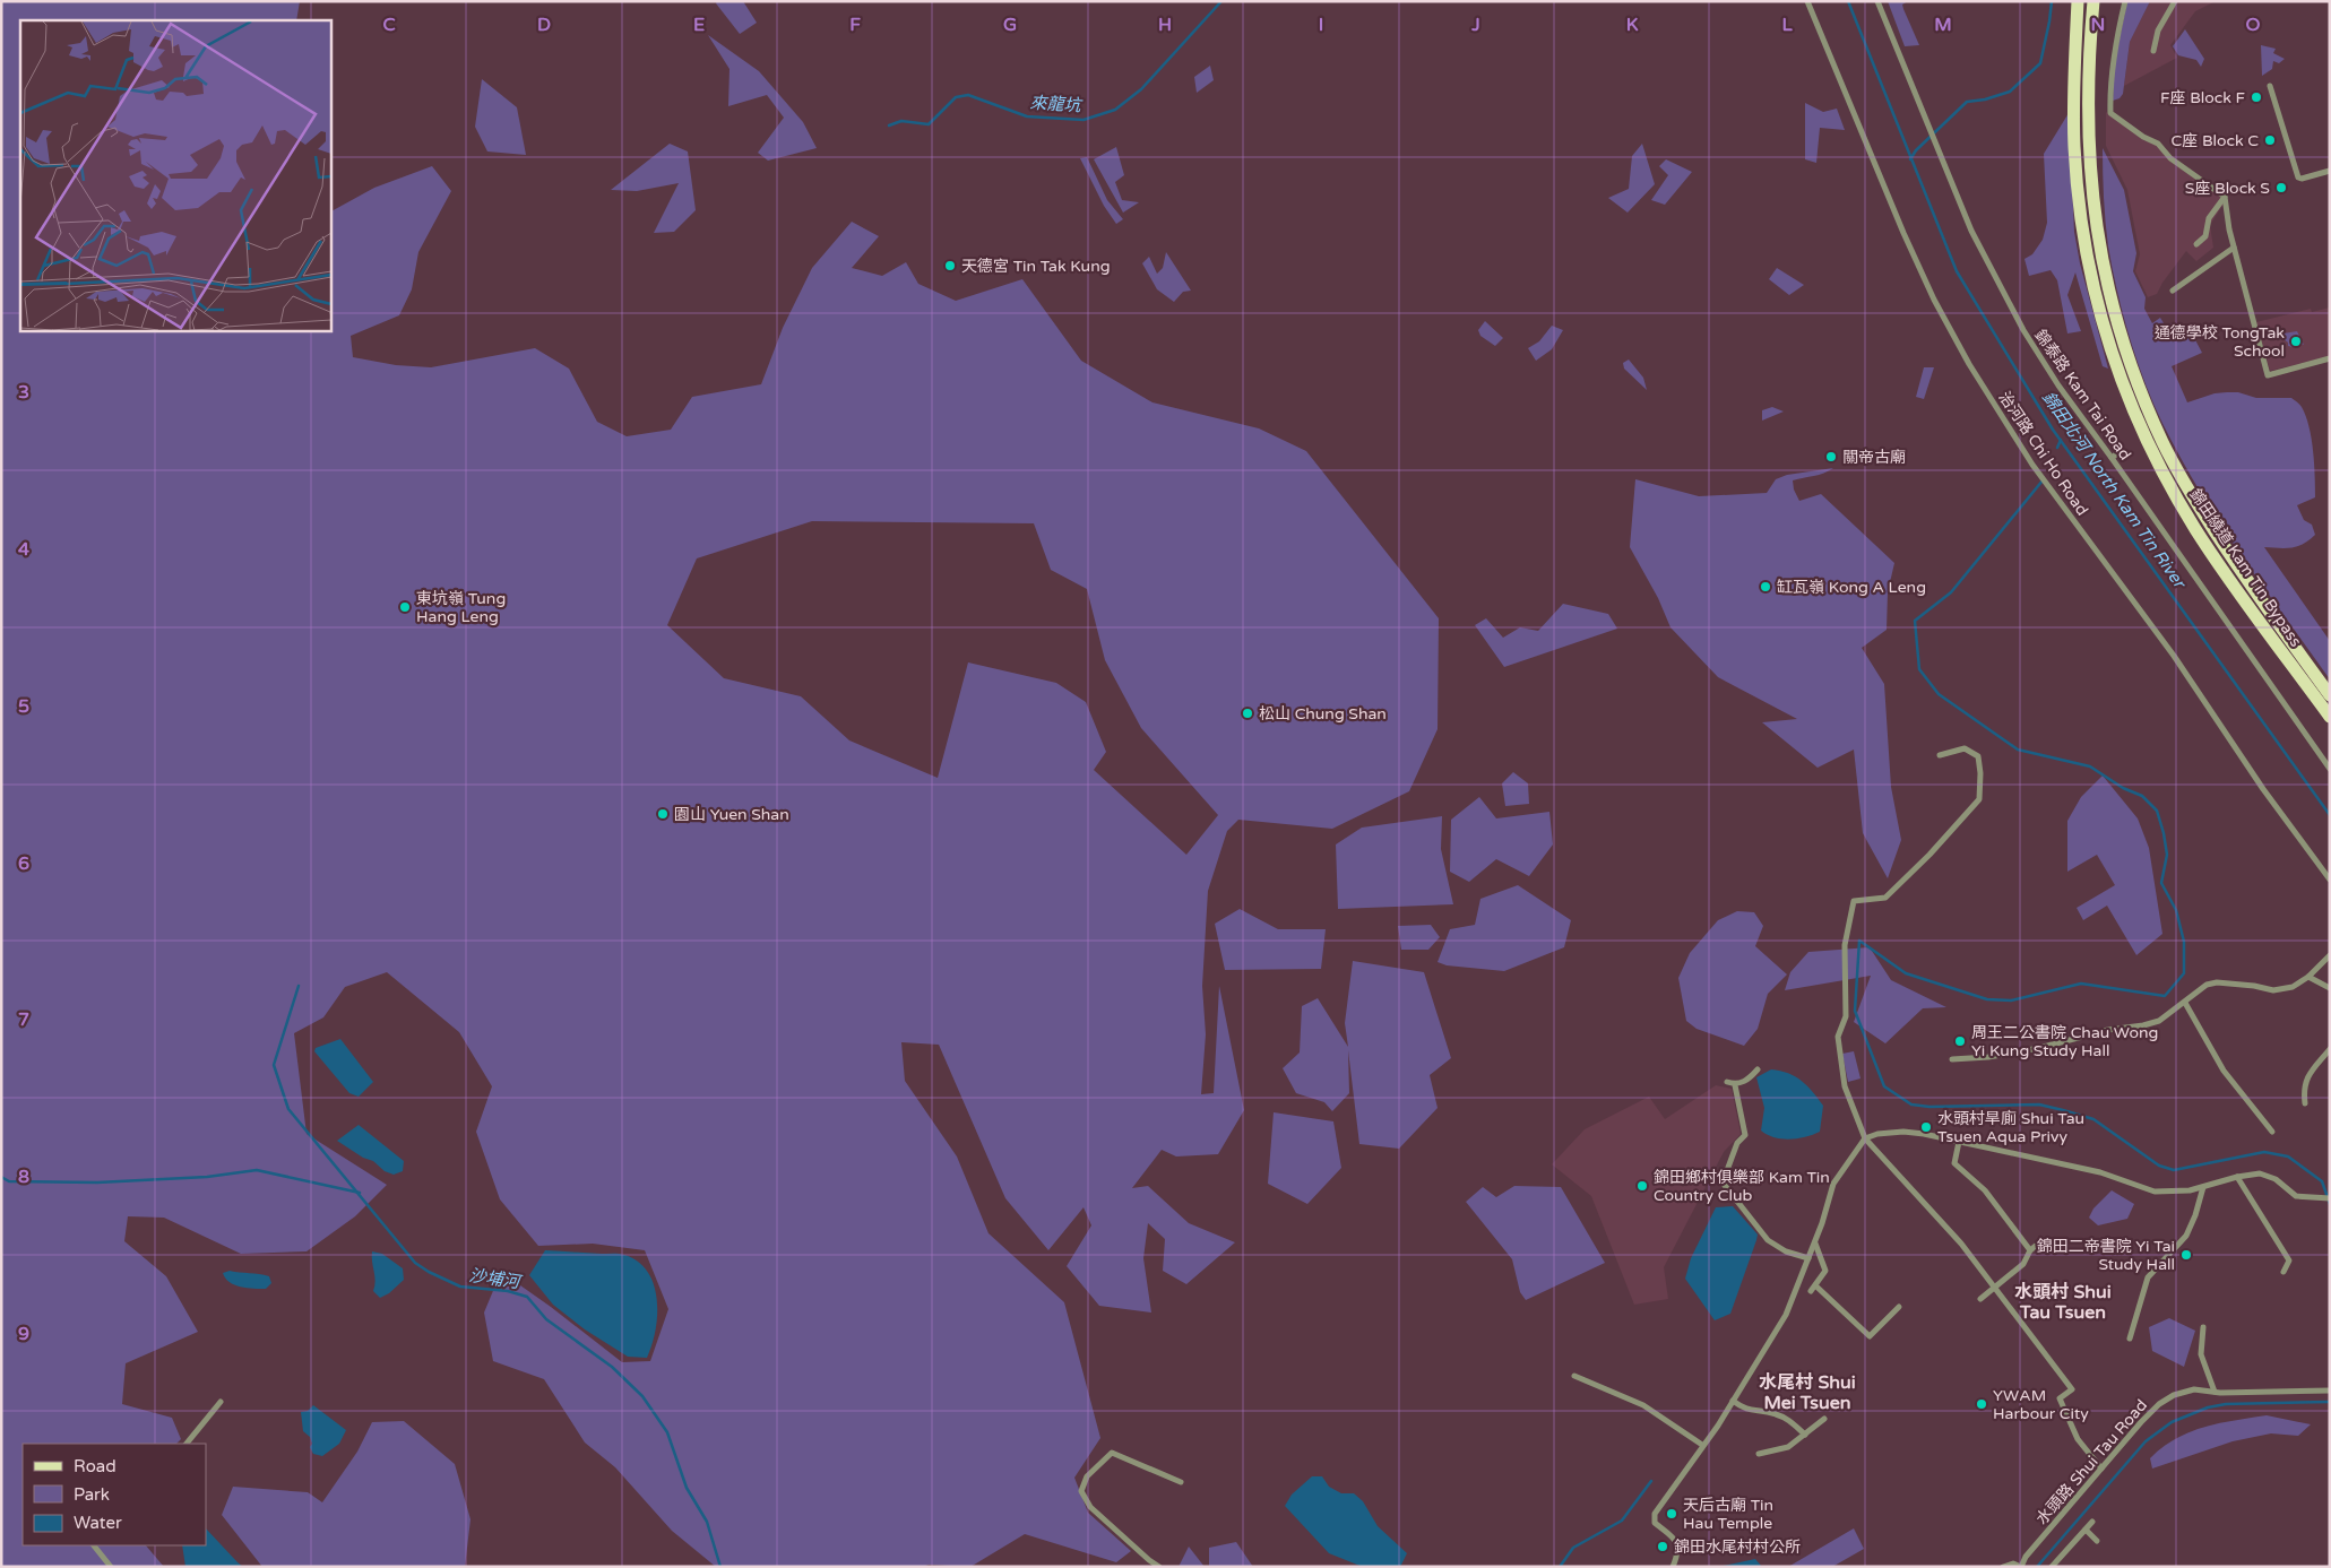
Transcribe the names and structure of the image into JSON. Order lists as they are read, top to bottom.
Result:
{
  "streets": {
    "main road": ["錦田繞道 Kam Tin Bypass"],
    "street": ["錦泰路 Kam Tai Road", "治河路 Chi Ho Road", "水頭路 Shui Tau Road"]
  },
  "districts": ["水頭村 Shui Tau Tsuen", "水尾村 Shui Mei Tsuen"],
  "water": ["來龍坑", "錦田北河 North Kam Tin River", "沙埔河"],
  "places": [
    "F座 Block F",
    "C座 Block C",
    "S座 Block S",
    "天德宮 Tin Tak Kung",
    "通德學校 TongTak School",
    "關帝古廟",
    "缸瓦嶺 Kong A Leng",
    "東坑嶺 Tung Hang Leng",
    "松山 Chung Shan",
    "園山 Yuen Shan",
    "周王二公書院 Chau Wong Yi Kung Study Hall",
    "水頭村旱廁 Shui Tau Tsuen Aqua Privy",
    "錦田鄉村俱樂部 Kam Tin Country Club",
    "錦田二帝書院 Yi Tai Study Hall",
    "YWAM Harbour City",
    "天后古廟 Tin Hau Temple",
    "錦田水尾村村公所"
  ],
  "legend": ["Road", "Park", "Water"],
  "grid": {
    "columns": [
      "C",
      "D",
      "E",
      "F",
      "G",
      "H",
      "I",
      "J",
      "K",
      "L",
      "M",
      "N",
      "O"
    ],
    "rows": [
      "3",
      "4",
      "5",
      "6",
      "7",
      "8",
      "9"
    ]
  }
}
